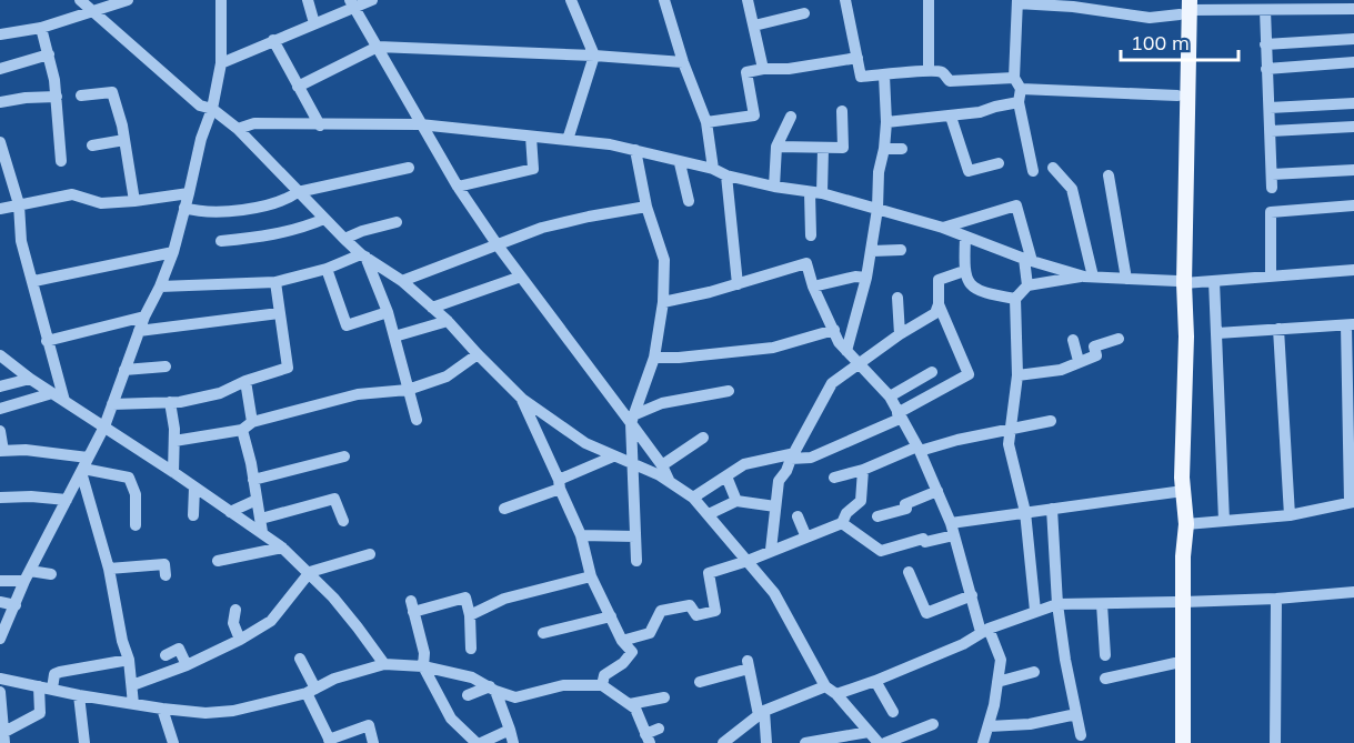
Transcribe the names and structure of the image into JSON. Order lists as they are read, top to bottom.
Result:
{
  "scale_bar": "100 m"
}
